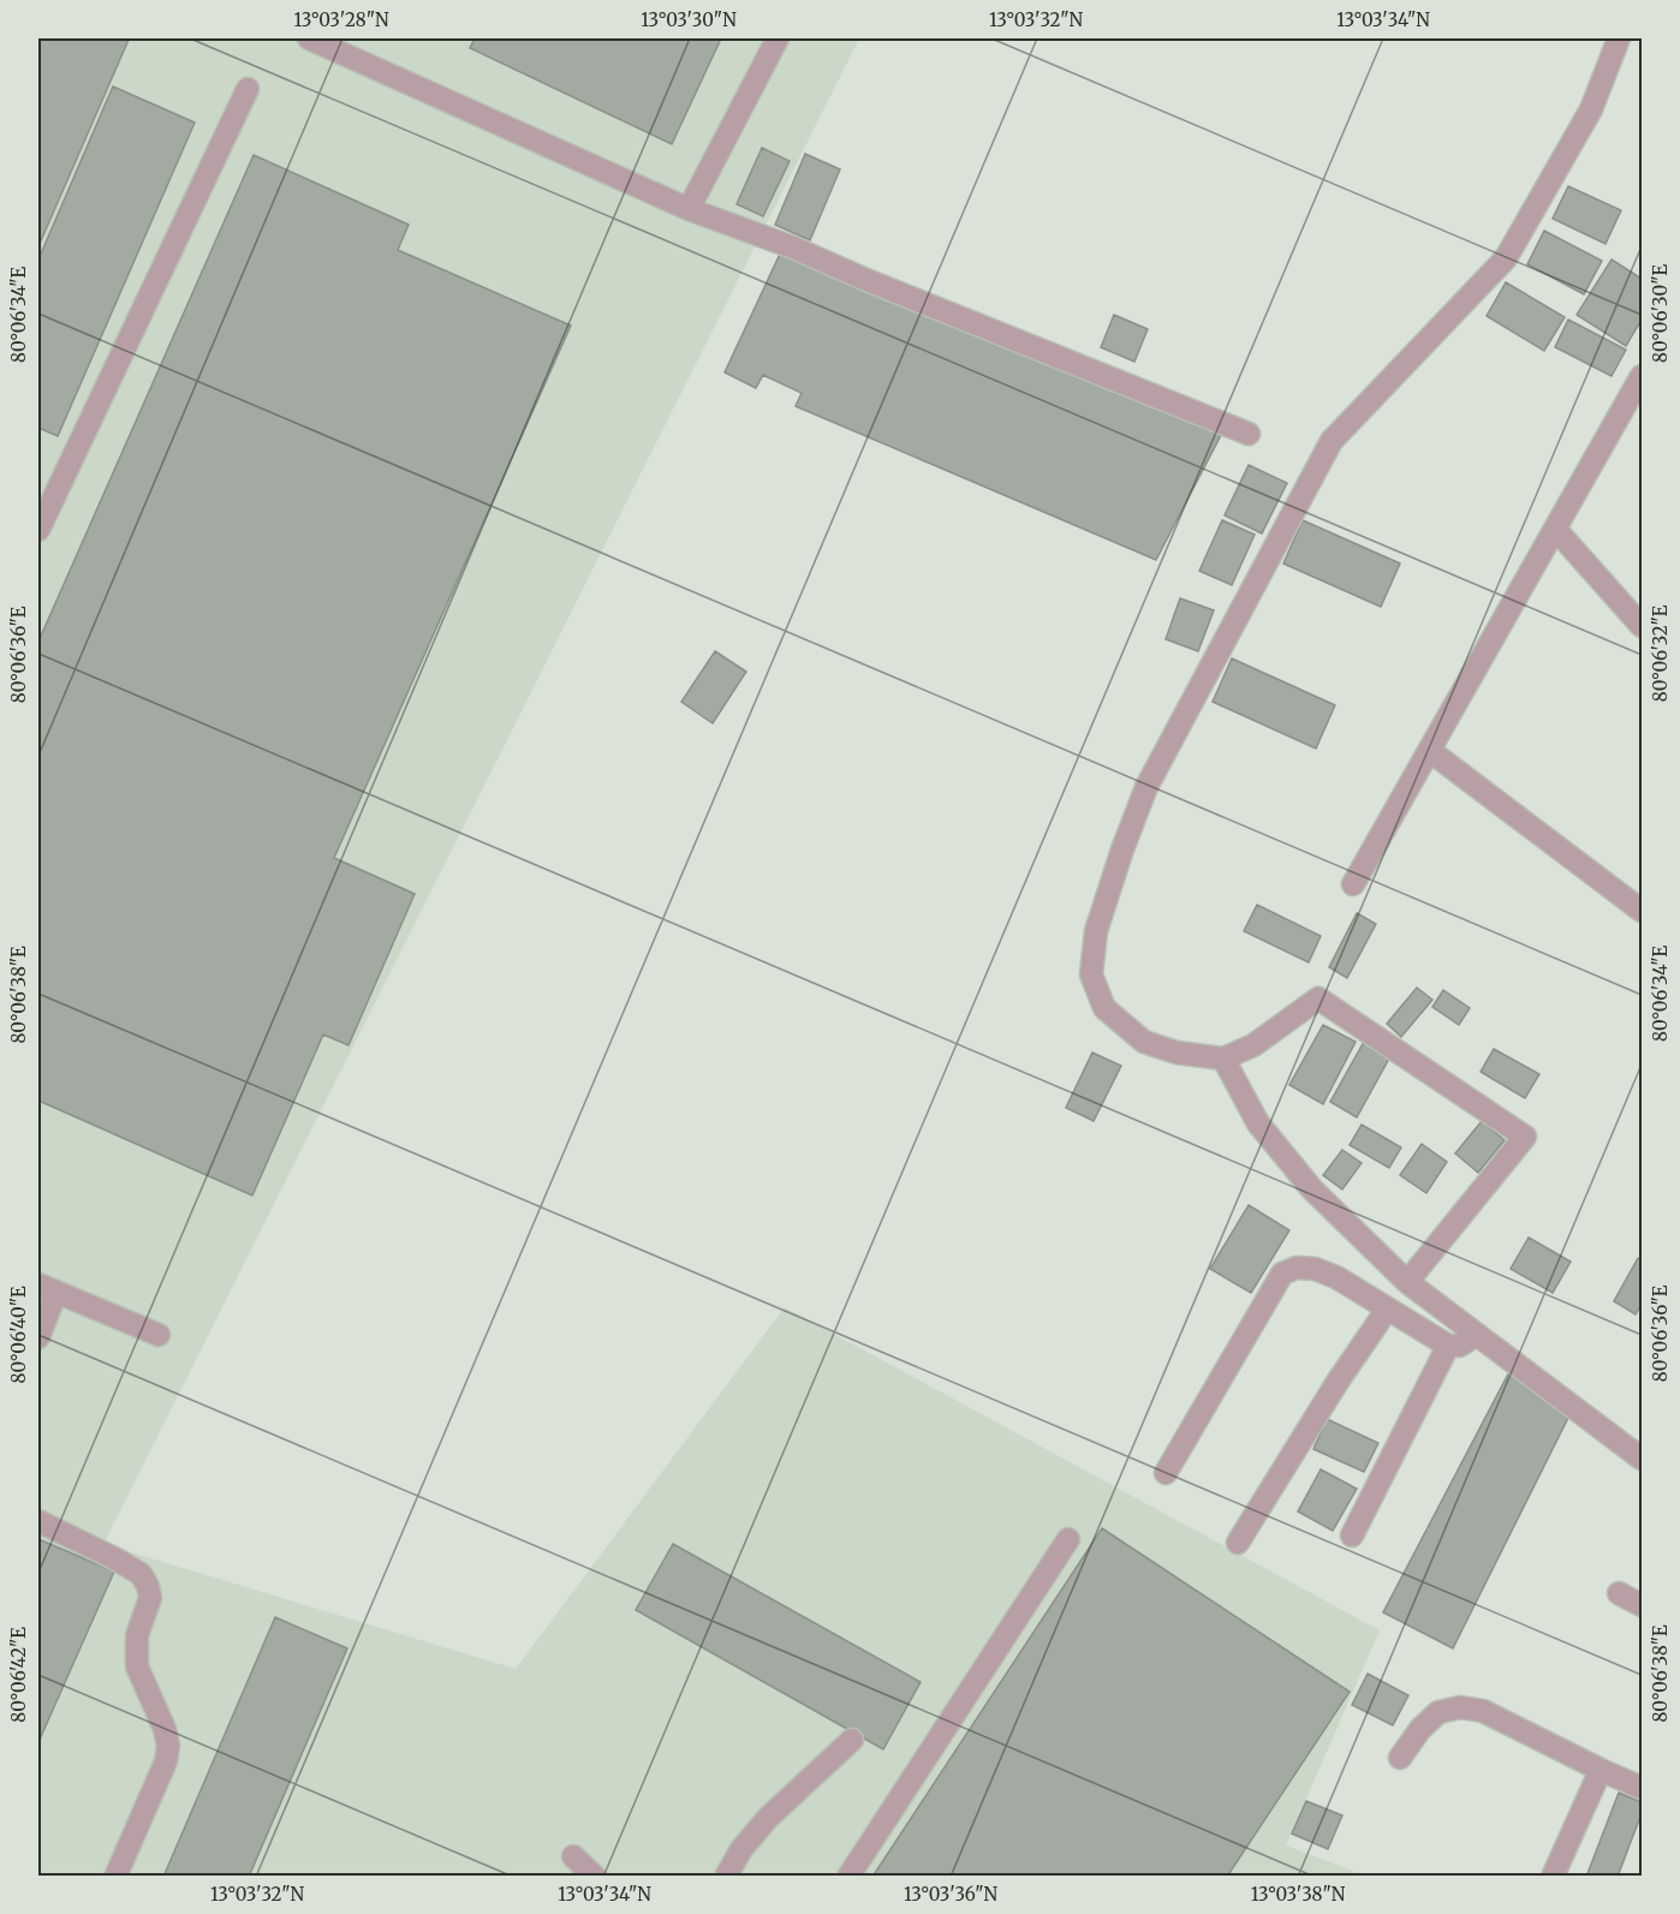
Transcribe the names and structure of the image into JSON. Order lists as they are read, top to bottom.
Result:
{
  "coordinates": [
    "13°03'28\"N",
    "13°03'30\"N",
    "13°03'32\"N",
    "13°03'34\"N",
    "80°06'30\"E",
    "80°06'34\"E",
    "80°06'32\"E",
    "80°06'36\"E",
    "80°06'38\"E",
    "80°06'40\"E",
    "80°06'42\"E",
    "13°03'36\"N",
    "13°03'38\"N"
  ]
}
